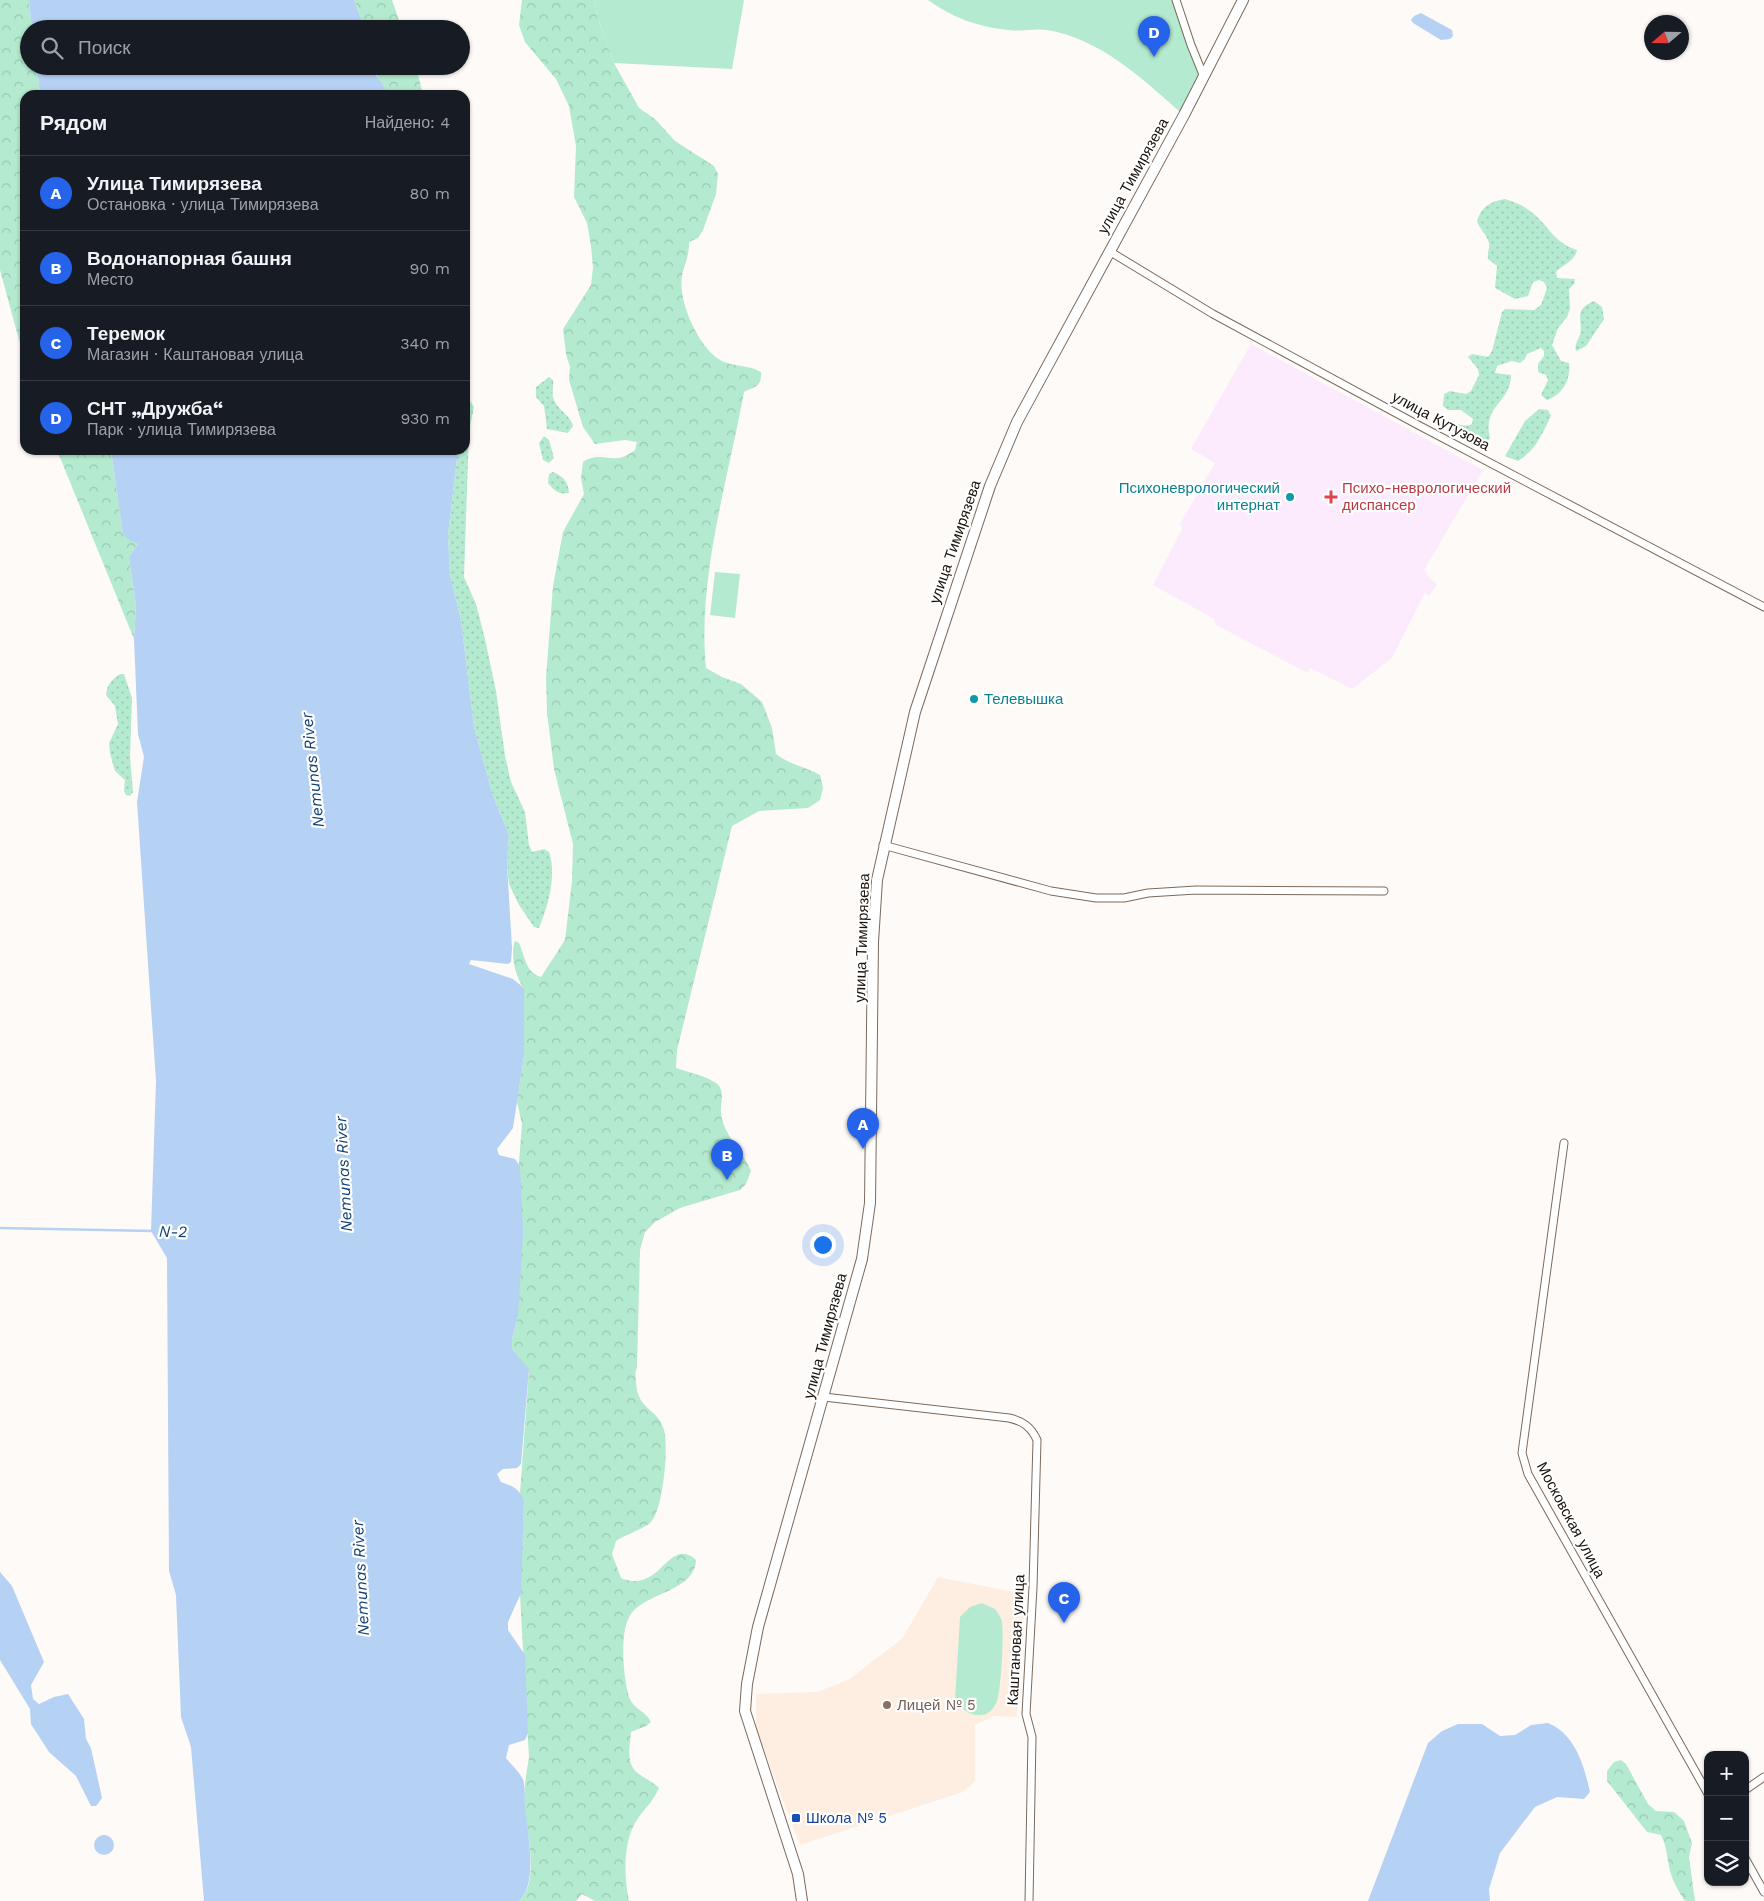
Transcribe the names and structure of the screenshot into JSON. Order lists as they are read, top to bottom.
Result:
{
  "streets": {
    "main road": ["улица Тимирязева"],
    "street": ["улица Кутузова", "Московская улица", "Каштановая улица"]
  },
  "crossings": [
    ["улица Тимирязева", "улица Кутузова"],
    ["улица Тимирязева", "Каштановая улица"]
  ],
  "water": ["Nemunas River", "N-2"],
  "places": {
    "other": ["Психоневрологический интернат", "Телевышка", "Лицей № 5"],
    "health": ["Психо-неврологический диспансер"],
    "transit": ["Школа № 5"]
  },
  "north": "left",
  "page": {
    "pins": [
      "D",
      "A",
      "B",
      "C"
    ],
    "search": "Поиск",
    "heading": ["Рядом", "Найдено: 4"],
    "list": [
      {
        "mark": "A",
        "name": "Улица Тимирязева",
        "note": "Остановка · улица Тимирязева",
        "value": "80 m"
      },
      {
        "mark": "B",
        "name": "Водонапорная башня",
        "note": "Место",
        "value": "90 m"
      },
      {
        "mark": "C",
        "name": "Теремок",
        "note": "Магазин · Каштановая улица",
        "value": "340 m"
      },
      {
        "mark": "D",
        "name": "СНТ „Дружба“",
        "note": "Парк · улица Тимирязева",
        "value": "930 m"
      }
    ],
    "map_buttons": ["+", "−"]
  }
}
